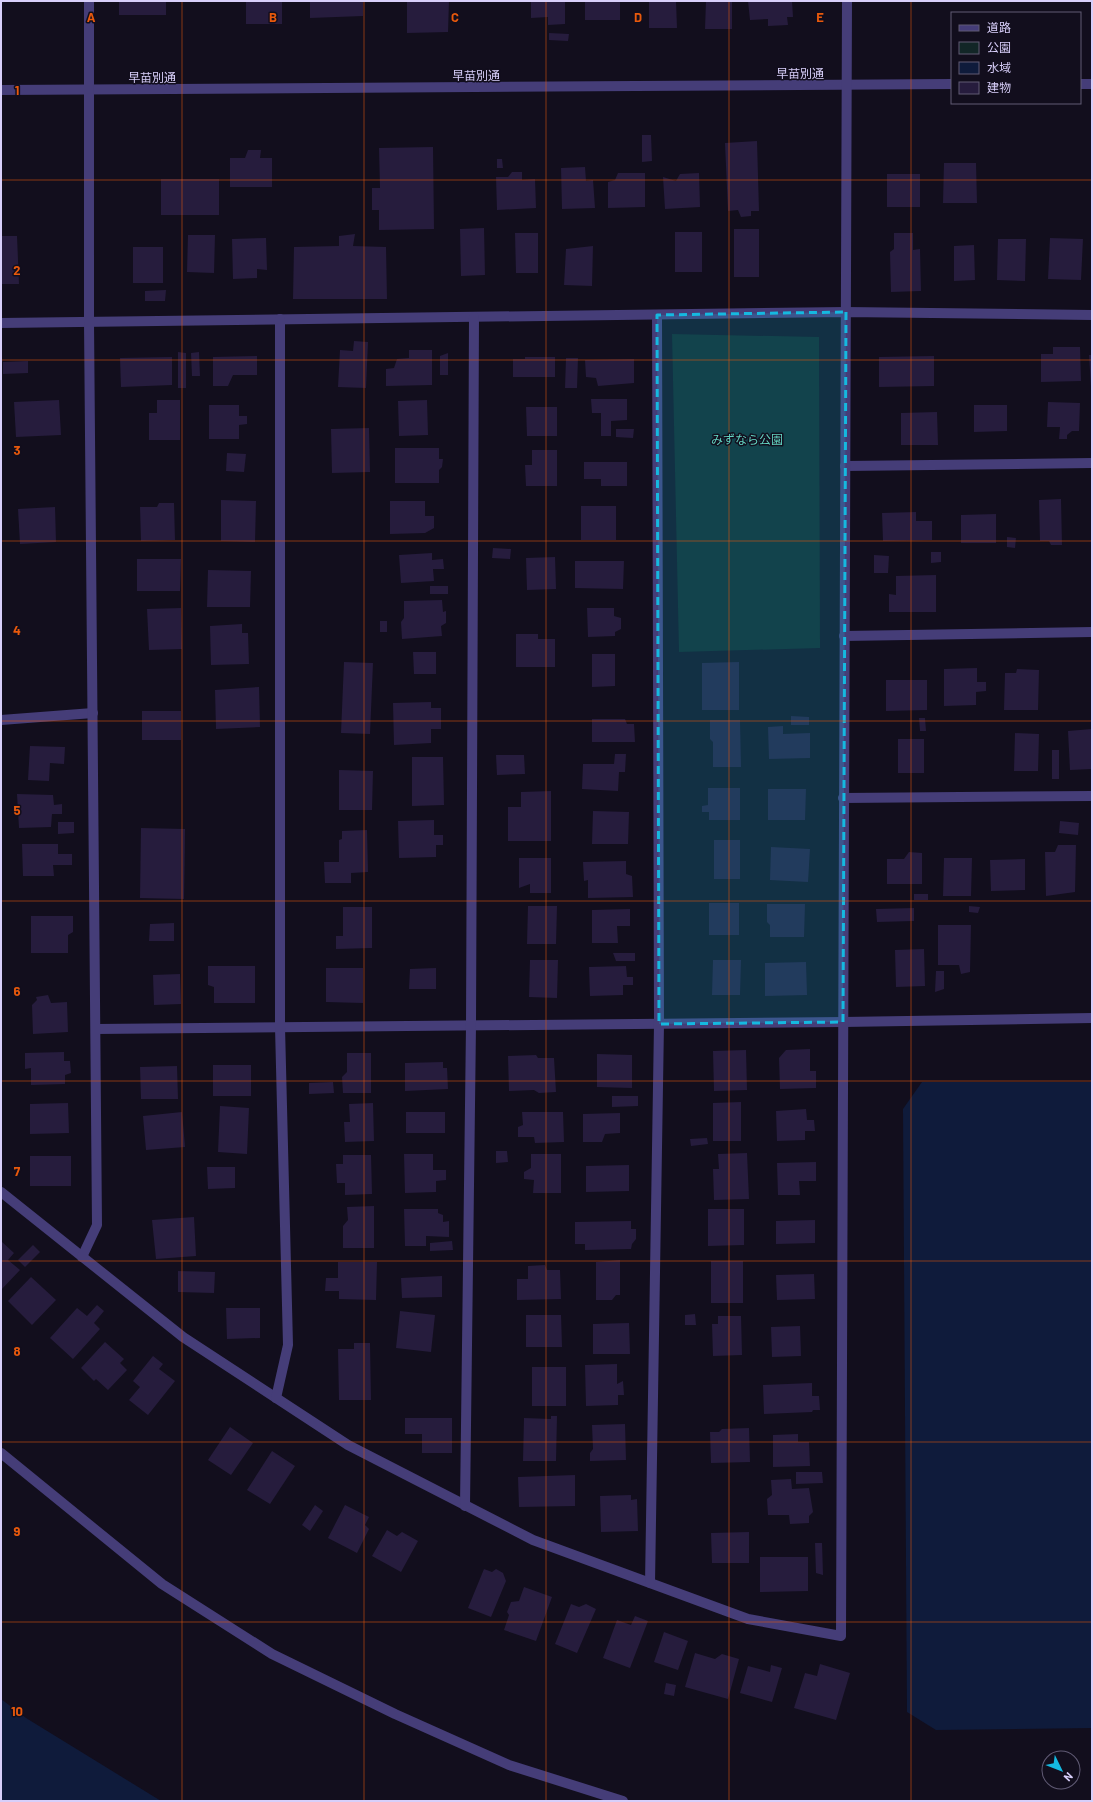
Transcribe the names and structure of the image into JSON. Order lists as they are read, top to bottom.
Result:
{
  "streets": {
    "street": ["早苗別通"]
  },
  "parks": ["みずなら公園"],
  "legend": [
    "道路",
    "公園",
    "水域",
    "建物"
  ],
  "north": "bottom right",
  "grid": {
    "columns": [
      "A",
      "B",
      "C",
      "D",
      "E"
    ],
    "rows": [
      "1",
      "2",
      "3",
      "4",
      "5",
      "6",
      "7",
      "8",
      "9",
      "10"
    ]
  }
}
